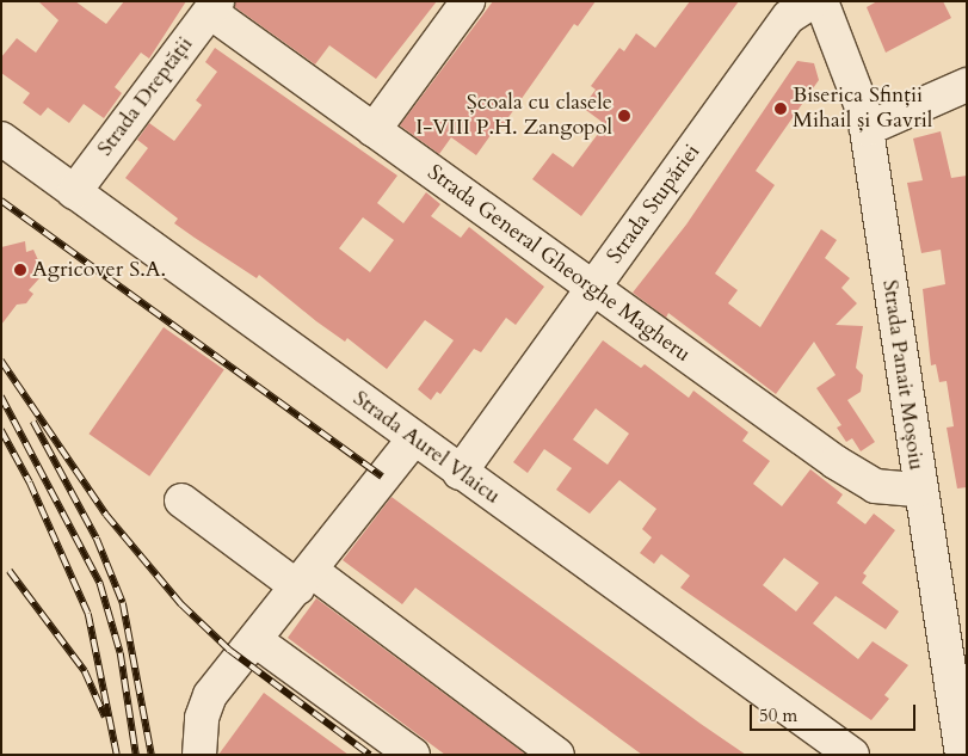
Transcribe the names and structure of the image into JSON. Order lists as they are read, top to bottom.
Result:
{
  "streets": {
    "street": [
      "Strada Dreptății",
      "Strada Stupăriei",
      "Strada General Gheorghe Magheru",
      "Strada Panait Moșoiu",
      "Strada Aurel Vlaicu"
    ]
  },
  "crossings": [
    ["Strada Dreptății", "Strada General Gheorghe Magheru"],
    ["Strada Dreptății", "Strada Aurel Vlaicu"],
    ["Strada Stupăriei", "Strada General Gheorghe Magheru"],
    ["Strada Stupăriei", "Strada Aurel Vlaicu"],
    ["Strada General Gheorghe Magheru", "Strada Panait Moșoiu"]
  ],
  "places": ["Biserica Sfinții Mihail și Gavril", "Școala cu clasele I-VIII P.H. Zangopol", "Agricover S.A."],
  "scale_bar": "50 m"
}
